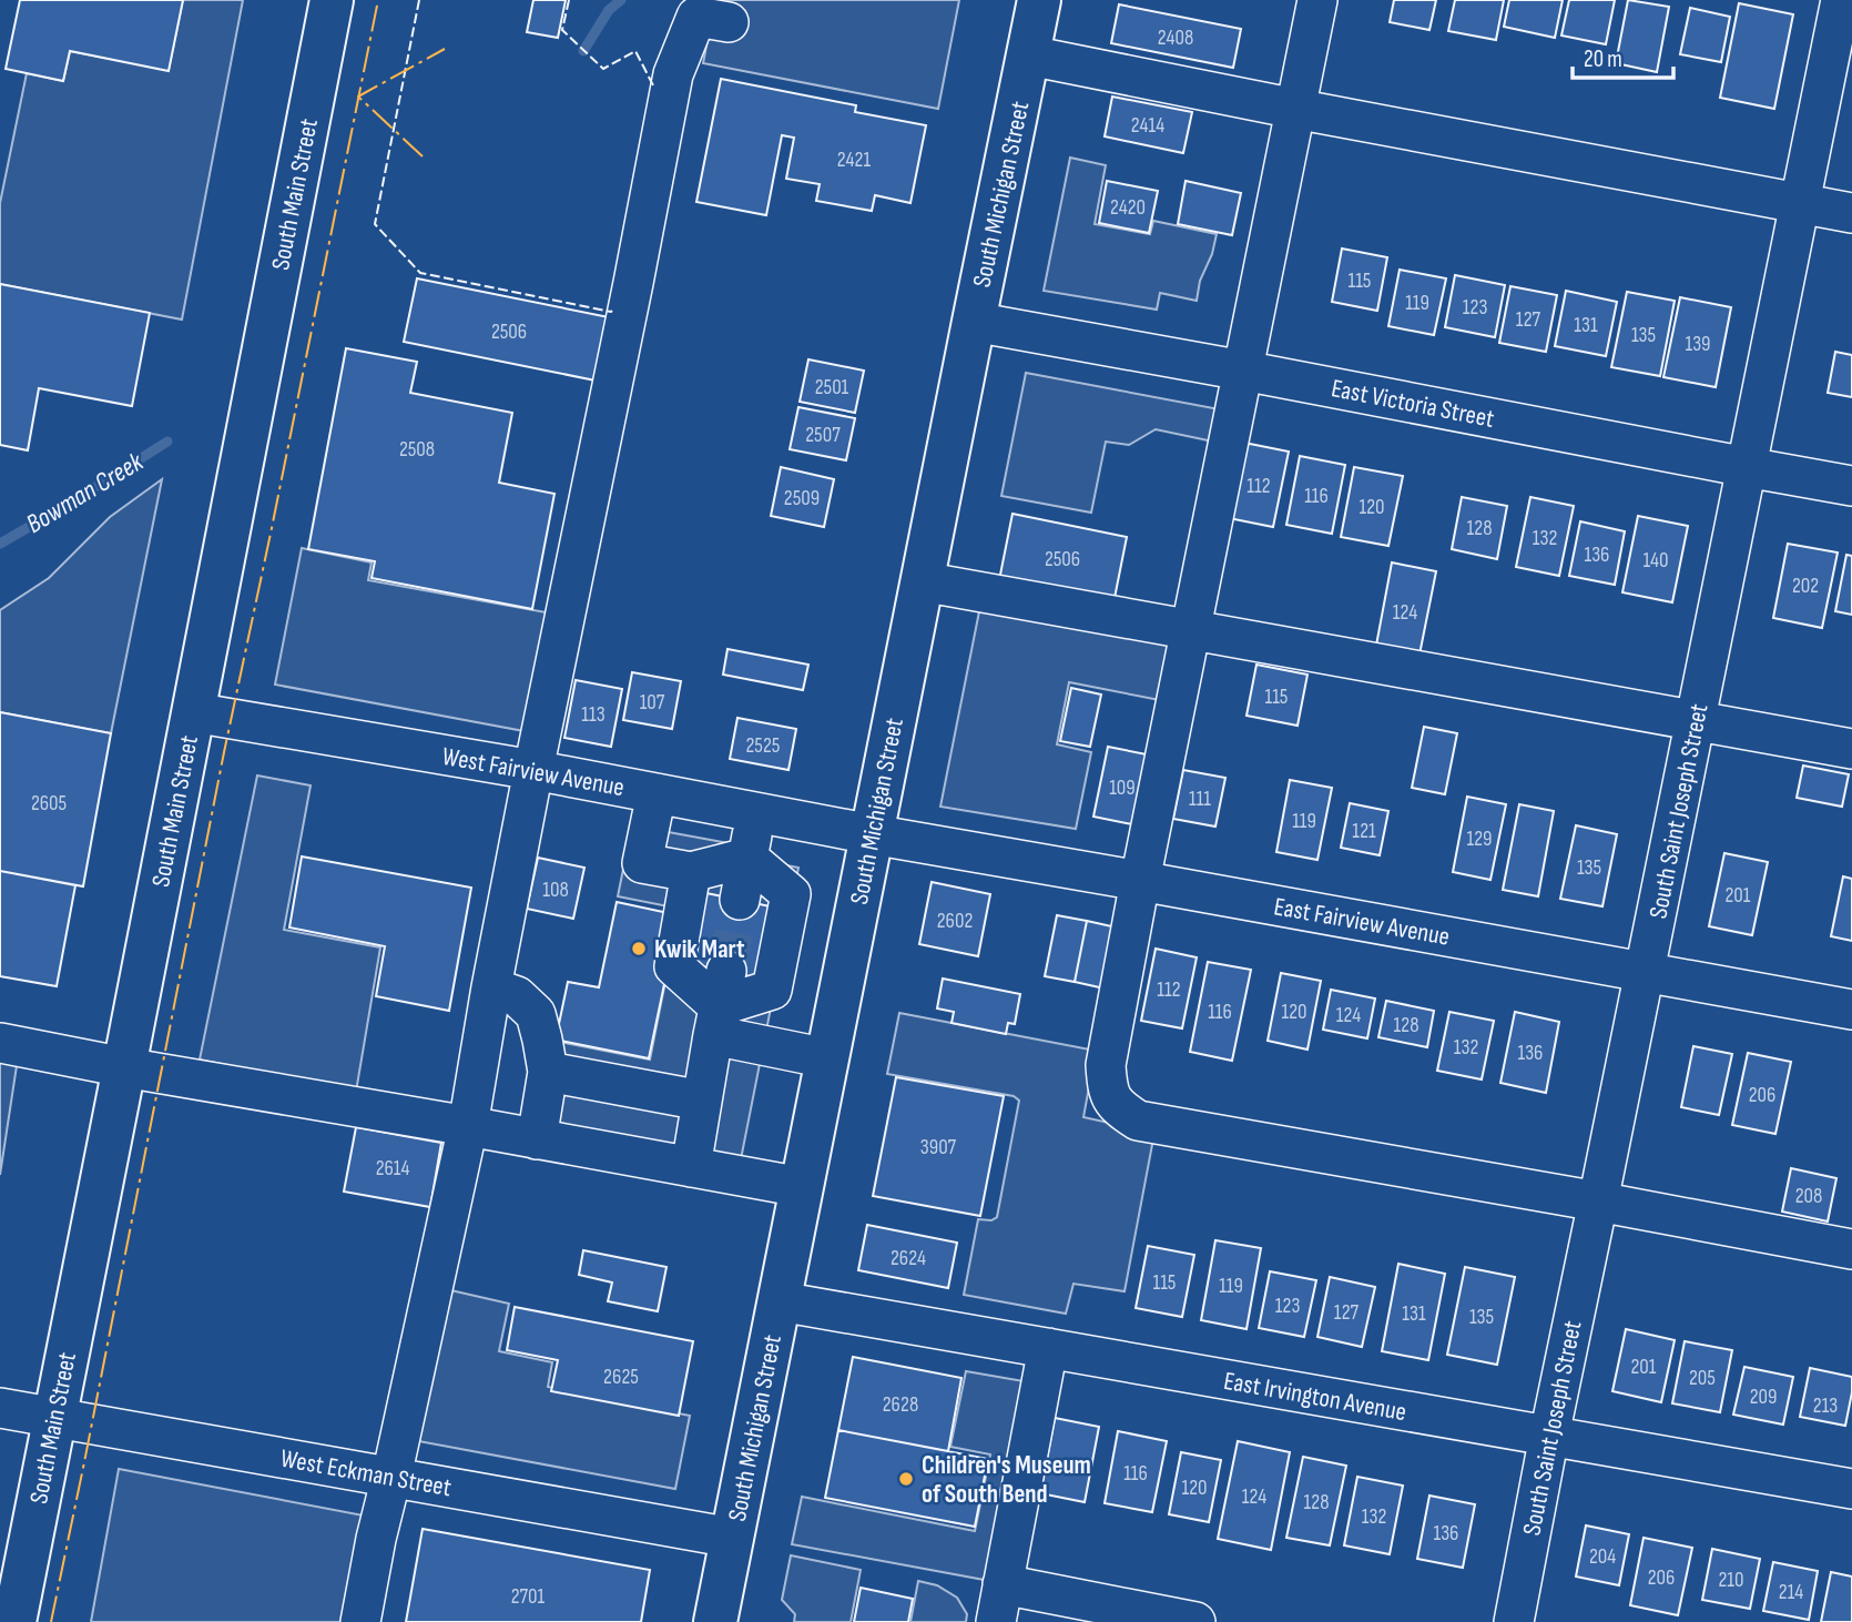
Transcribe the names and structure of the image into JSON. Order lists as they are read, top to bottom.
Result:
{
  "streets": {
    "main road": ["South Main Street", "South Michigan Street"],
    "street": [
      "East Victoria Street",
      "West Fairview Avenue",
      "South Saint Joseph Street",
      "East Fairview Avenue",
      "East Irvington Avenue",
      "West Eckman Street"
    ]
  },
  "crossings": [
    ["South Main Street", "West Fairview Avenue"],
    ["South Main Street", "West Eckman Street"],
    ["South Michigan Street", "East Victoria Street"],
    ["South Michigan Street", "West Fairview Avenue"],
    ["South Michigan Street", "East Fairview Avenue"],
    ["South Michigan Street", "East Irvington Avenue"],
    ["South Michigan Street", "West Eckman Street"],
    ["East Victoria Street", "South Saint Joseph Street"],
    ["West Fairview Avenue", "East Fairview Avenue"],
    ["South Saint Joseph Street", "East Fairview Avenue"],
    ["South Saint Joseph Street", "East Irvington Avenue"]
  ],
  "water": ["Bowman Creek"],
  "places": ["Kwik Mart", "Children's Museum of South Bend"],
  "house_numbers": [
    "2408",
    "2414",
    "2421",
    "2420",
    "115",
    "119",
    "123",
    "127",
    "131",
    "2506",
    "135",
    "139",
    "2501",
    "2507",
    "2508",
    "112",
    "116",
    "2509",
    "120",
    "128",
    "132",
    "136",
    "2506",
    "140",
    "202",
    "124",
    "115",
    "107",
    "113",
    "2525",
    "109",
    "111",
    "2605",
    "119",
    "121",
    "129",
    "135",
    "108",
    "201",
    "2602",
    "112",
    "116",
    "120",
    "124",
    "128",
    "132",
    "136",
    "206",
    "3907",
    "2614",
    "208",
    "2624",
    "115",
    "119",
    "123",
    "127",
    "131",
    "135",
    "201",
    "2625",
    "205",
    "209",
    "2628",
    "213",
    "116",
    "120",
    "124",
    "128",
    "132",
    "136",
    "204",
    "206",
    "210",
    "214",
    "2701"
  ],
  "scale_bar": "20 m"
}
